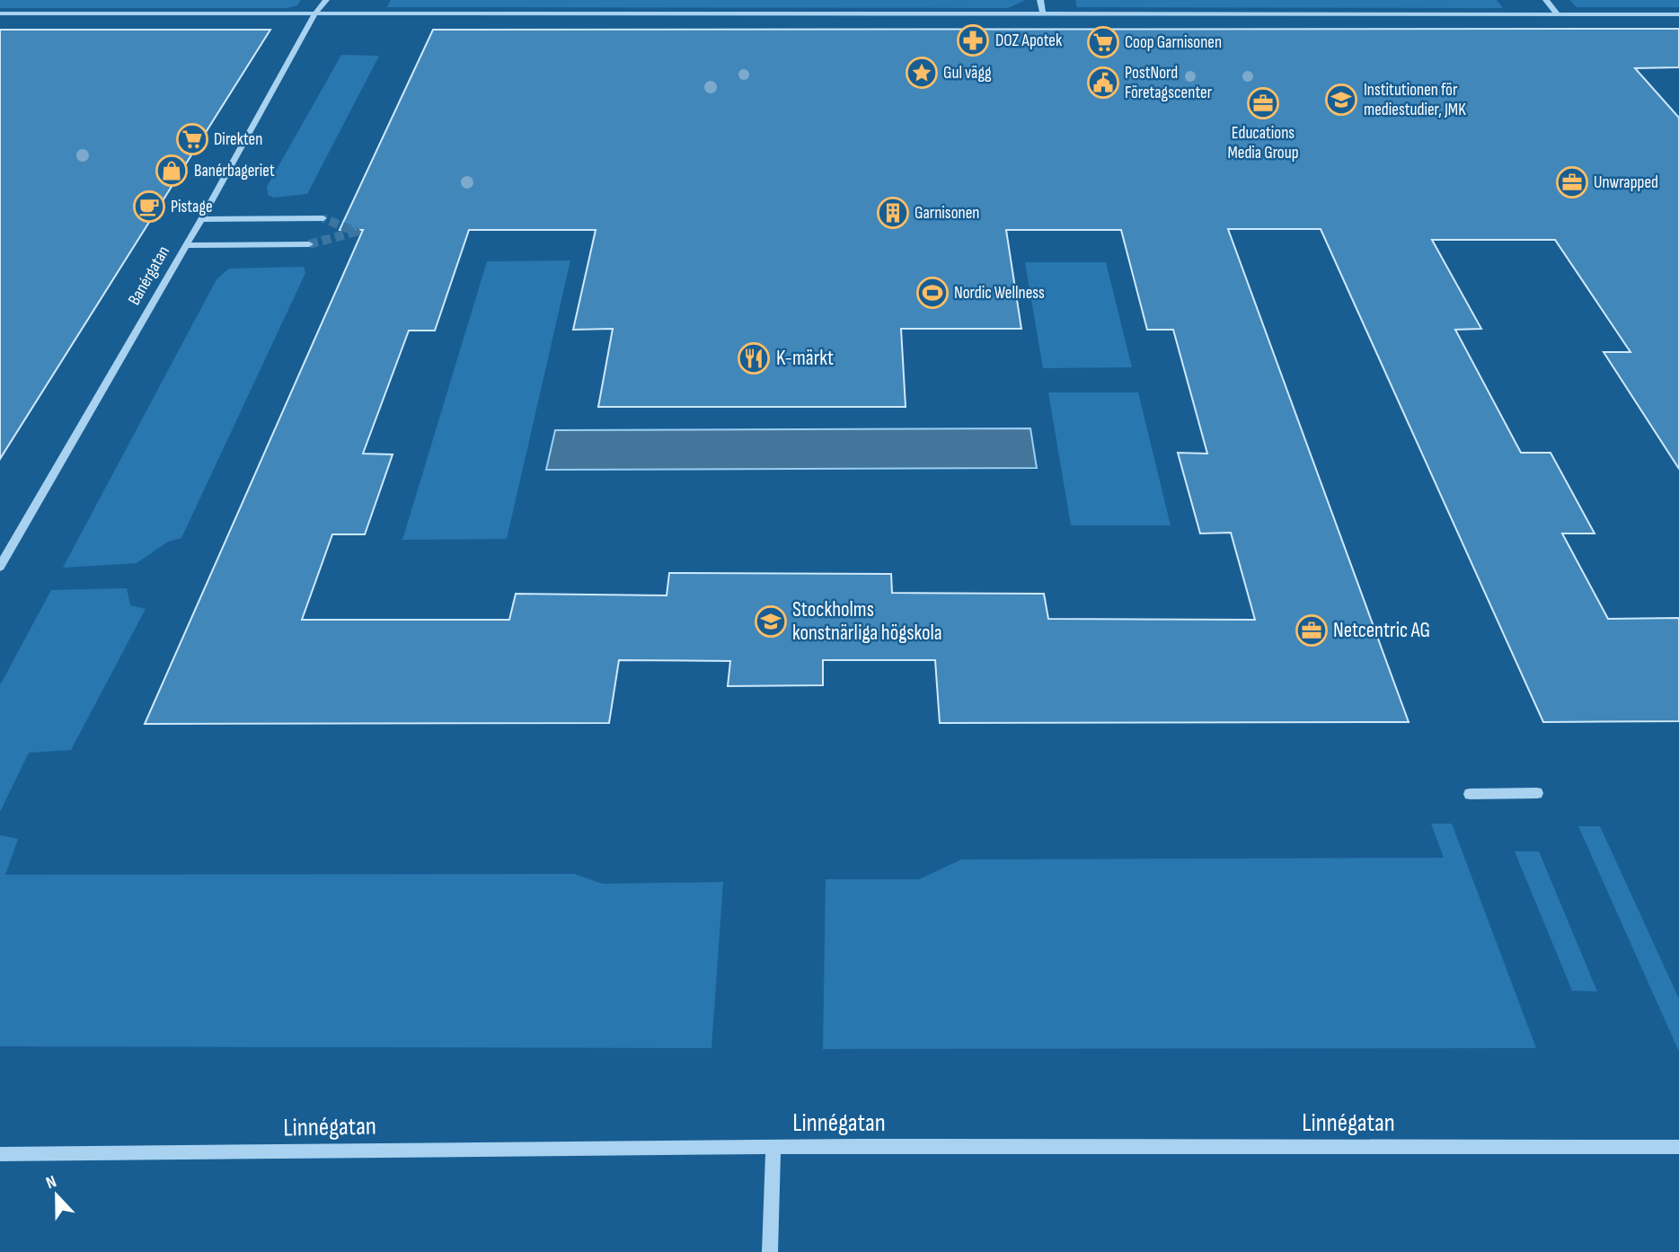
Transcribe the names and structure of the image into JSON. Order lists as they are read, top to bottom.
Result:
{
  "streets": {
    "street": ["Banérgatan", "Linnégatan"]
  },
  "places": {
    "pharmacy": ["DOZ Apotek"],
    "supermarket": ["Coop Garnisonen", "Direkten"],
    "place": ["Gul vägg"],
    "public building": ["PostNord Företagscenter"],
    "school or university": ["Institutionen för mediestudier, JMK", "Stockholms konstnärliga högskola"],
    "office": ["Educations Media Group", "Unwrapped", "Netcentric AG"],
    "shop": ["Banérbageriet"],
    "cafe": ["Pistage"],
    "building": ["Garnisonen"],
    "sports": ["Nordic Wellness"],
    "restaurant": ["K-märkt"]
  },
  "north": "top"
}
